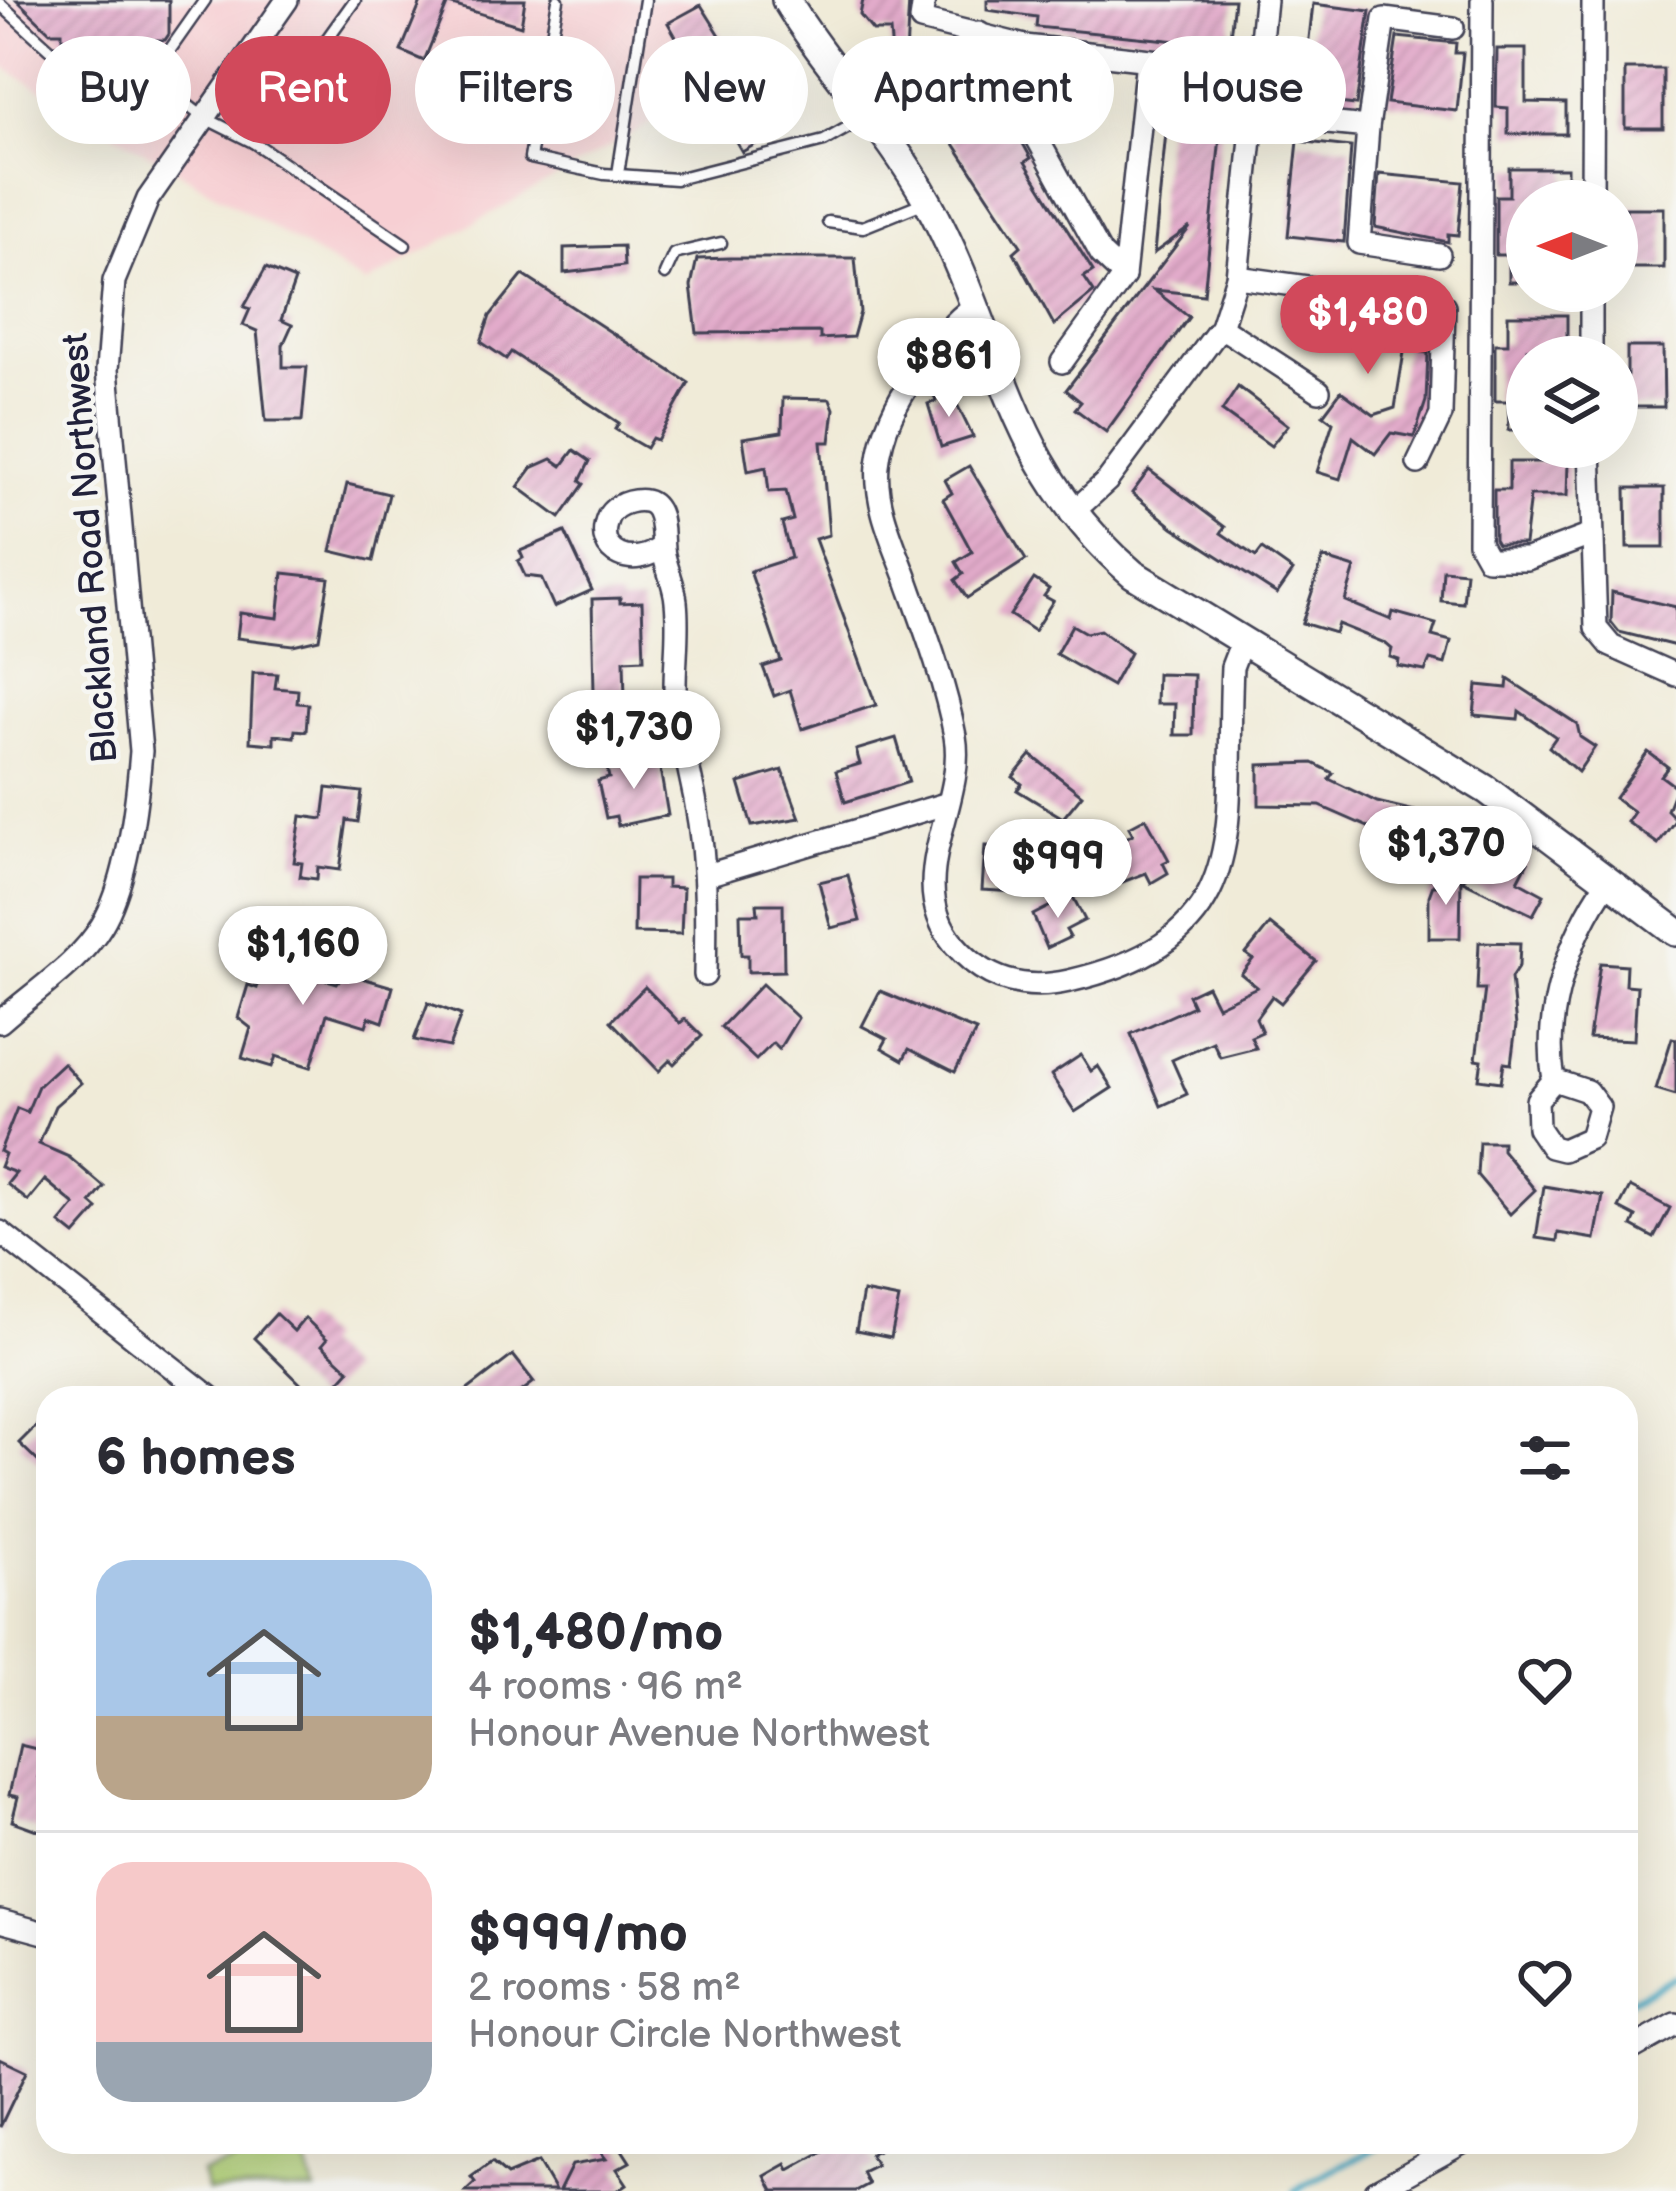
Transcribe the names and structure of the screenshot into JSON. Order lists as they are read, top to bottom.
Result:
{
  "streets": {
    "street": ["Blackland Road Northwest"]
  },
  "north": "left",
  "page": {
    "chip": [
      "Buy",
      "Rent",
      "Filters",
      "New",
      "Apartment",
      "House"
    ],
    "price": [
      "$1,480",
      "$861",
      "$1,730",
      "$1,370",
      "$999",
      "$1,160"
    ],
    "heading": "6 homes",
    "list": [
      {
        "name": "$1,480/mo",
        "note": "4 rooms · 96 m² · Honour Avenue Northwest"
      },
      {
        "name": "$999/mo",
        "note": "2 rooms · 58 m² · Honour Circle Northwest"
      }
    ]
  }
}
